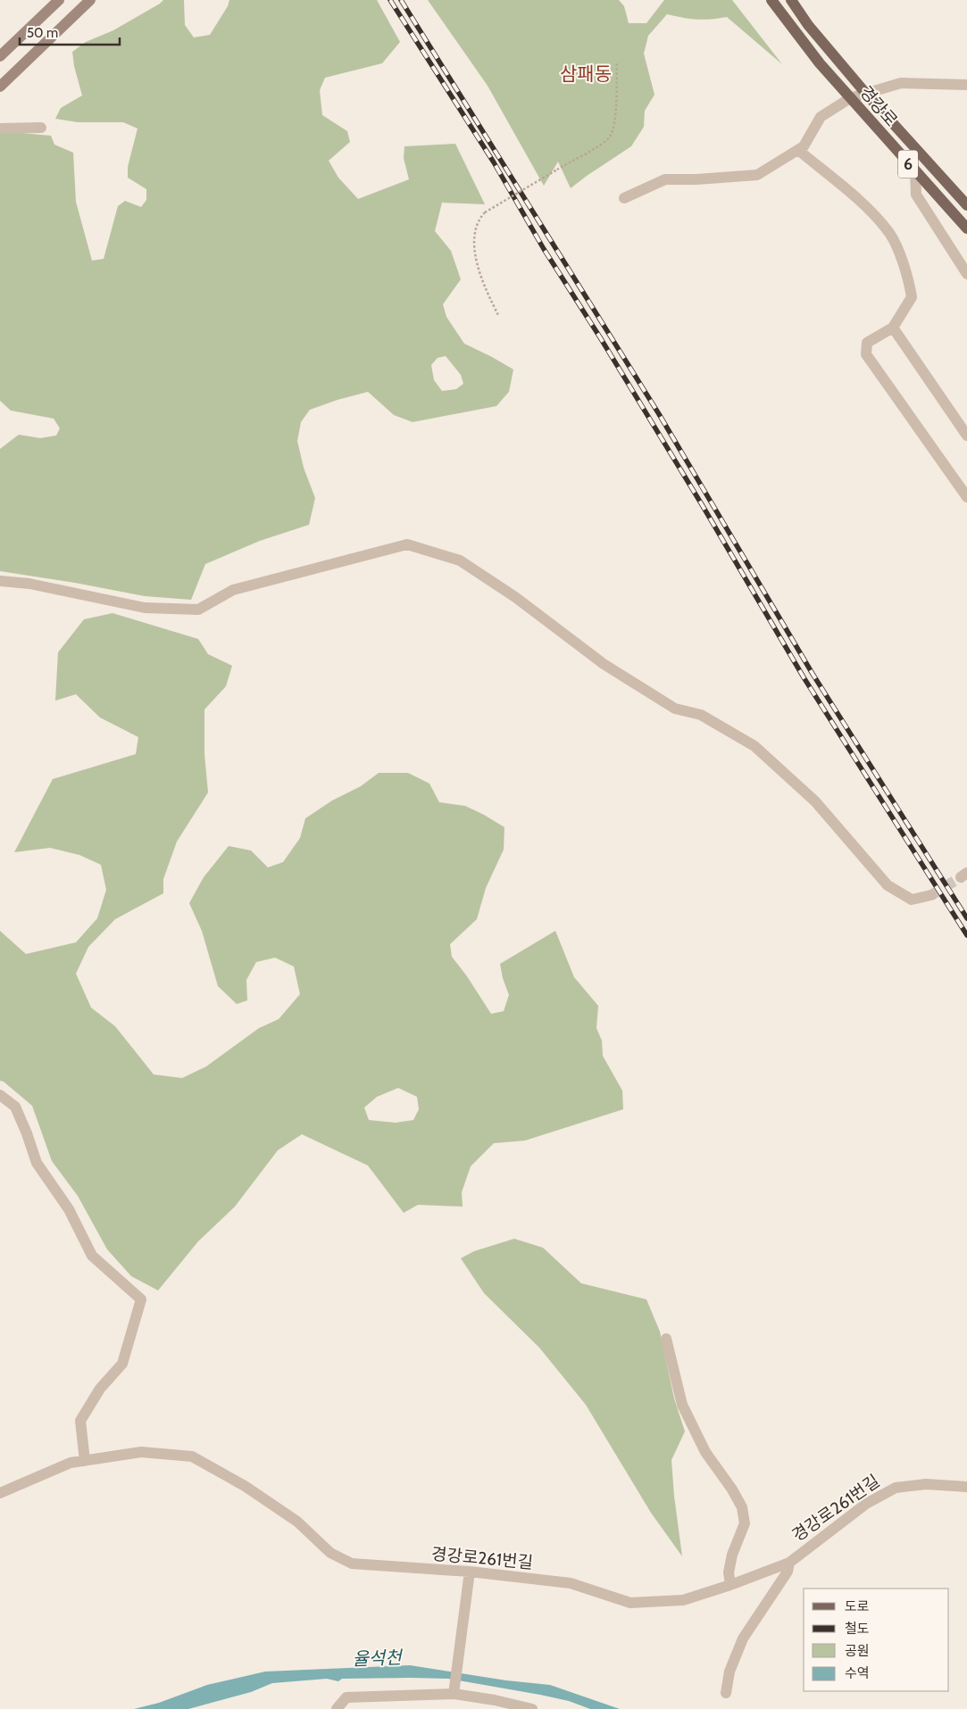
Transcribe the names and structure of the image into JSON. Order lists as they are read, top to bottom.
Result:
{
  "streets": {
    "main road": ["경강로", "6"],
    "street": ["경강로261번길"]
  },
  "districts": ["삼패동"],
  "water": ["율석천"],
  "legend": [
    "도로",
    "철도",
    "공원",
    "수역"
  ],
  "scale_bar": "50 m"
}
